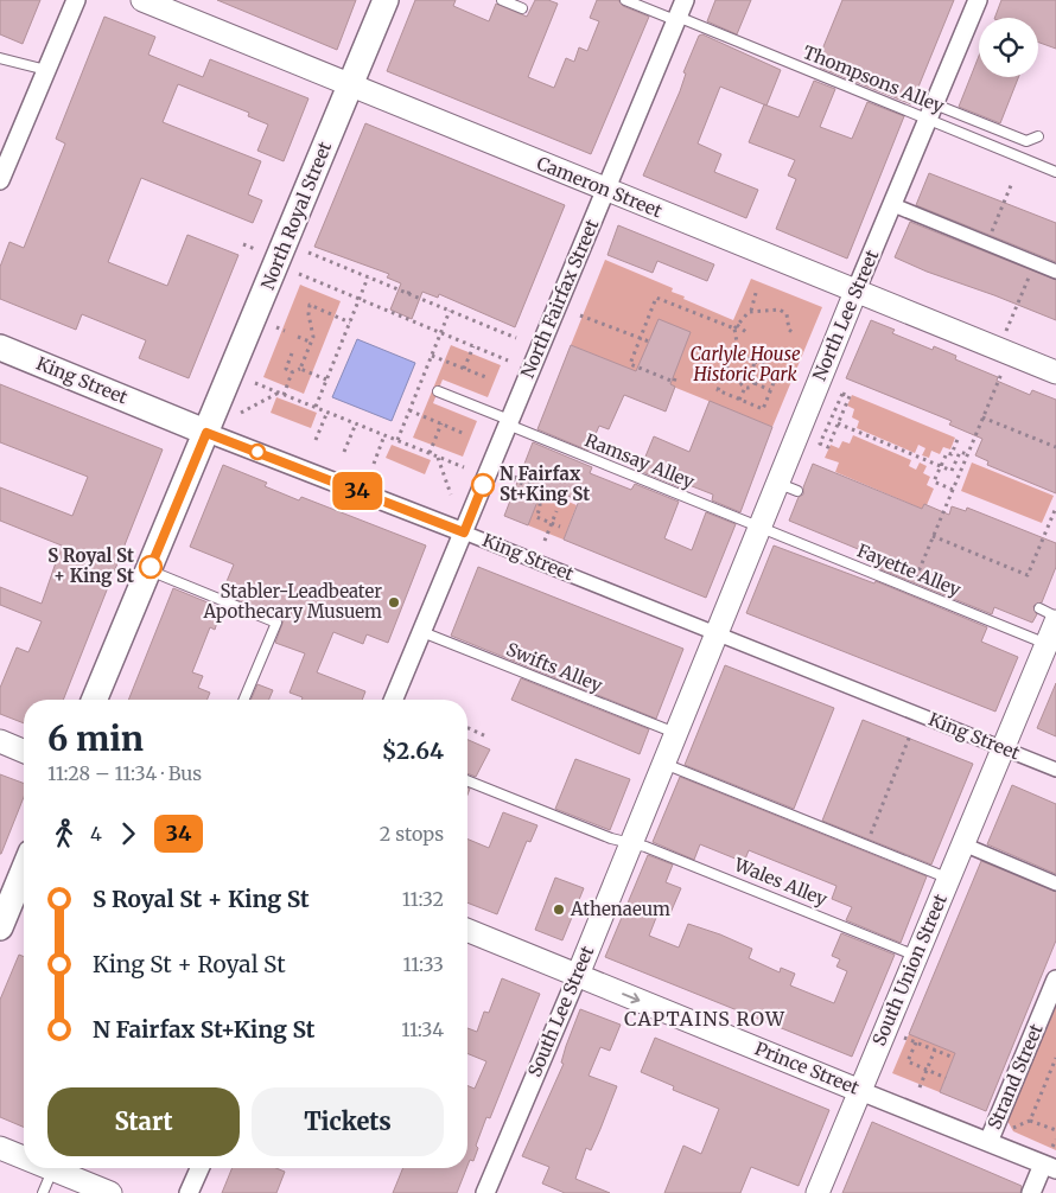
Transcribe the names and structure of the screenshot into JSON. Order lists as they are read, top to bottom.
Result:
{
  "streets": {
    "main road": ["North Royal Street", "King Street"],
    "street": [
      "Cameron Street",
      "North Fairfax Street",
      "North Lee Street",
      "South Union Street",
      "South Lee Street",
      "Prince Street",
      "Strand Street"
    ],
    "lane": [
      "Thompsons Alley",
      "Ramsay Alley",
      "Fayette Alley",
      "Swifts Alley",
      "Wales Alley"
    ]
  },
  "crossings": [
    ["Thompsons Alley", "North Fairfax Street"],
    ["Thompsons Alley", "North Lee Street"],
    ["Cameron Street", "North Royal Street"],
    ["Cameron Street", "North Fairfax Street"],
    ["Cameron Street", "North Lee Street"],
    ["North Royal Street", "King Street"],
    ["North Fairfax Street", "King Street"],
    ["North Fairfax Street", "Ramsay Alley"],
    ["North Fairfax Street", "Swifts Alley"],
    ["North Lee Street", "King Street"],
    ["North Lee Street", "Ramsay Alley"],
    ["North Lee Street", "Fayette Alley"],
    ["North Lee Street", "South Lee Street"],
    ["King Street", "South Union Street"],
    ["King Street", "South Lee Street"],
    ["Ramsay Alley", "Fayette Alley"],
    ["Fayette Alley", "South Union Street"],
    ["Swifts Alley", "South Lee Street"],
    ["Wales Alley", "South Union Street"],
    ["Wales Alley", "South Lee Street"],
    ["South Union Street", "Prince Street"],
    ["South Lee Street", "Prince Street"],
    ["Prince Street", "Strand Street"]
  ],
  "one_way": ["Prince Street"],
  "districts": ["CAPTAINS ROW"],
  "parks": ["Carlyle House Historic Park"],
  "places": [
    "N Fairfax St+King St",
    "S Royal St + King St",
    "Stabler-Leadbeater Apothecary Musuem",
    "Athenaeum"
  ],
  "lines": ["bus line 34"],
  "page": {
    "on_map": "34",
    "heading": ["6 min", "11:28 – 11:34 · Bus", "$2.64"],
    "legs": ["4", "34", "2 stops"],
    "list": [
      {
        "name": "S Royal St + King St",
        "value": "11:32"
      },
      {
        "name": "King St + Royal St",
        "value": "11:33"
      },
      {
        "name": "N Fairfax St+King St",
        "value": "11:34"
      }
    ],
    "buttons": ["Start", "Tickets"]
  }
}
